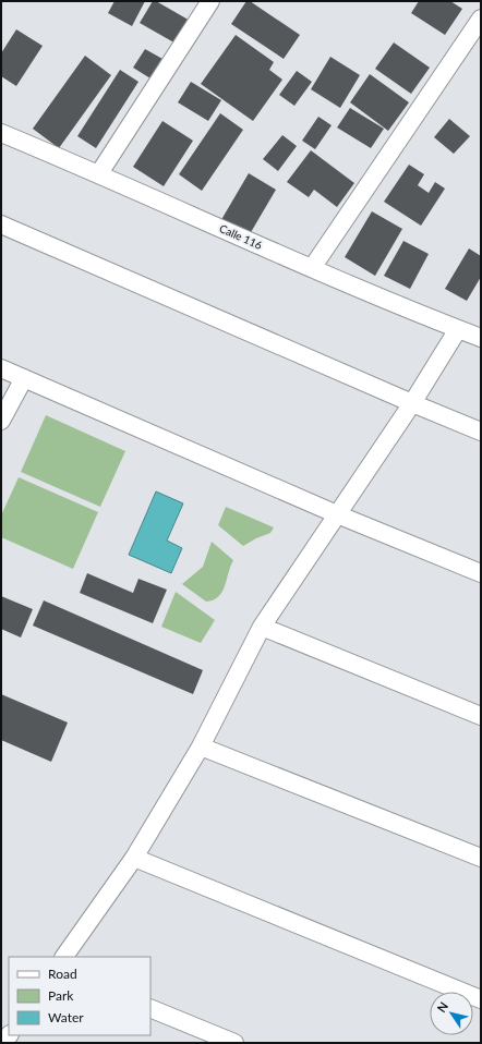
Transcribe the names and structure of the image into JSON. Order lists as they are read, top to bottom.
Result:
{
  "streets": {
    "street": ["Calle 116"]
  },
  "legend": ["Road", "Park", "Water"],
  "north": "top left"
}
